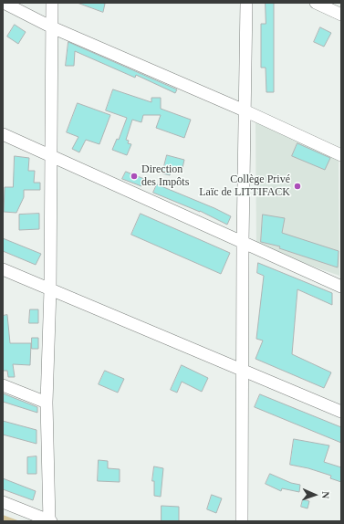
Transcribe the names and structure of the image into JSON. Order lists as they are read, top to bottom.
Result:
{
  "places": ["Direction des Impôts", "Collège Privé Laïc de LITTIFACK"],
  "north": "right"
}
